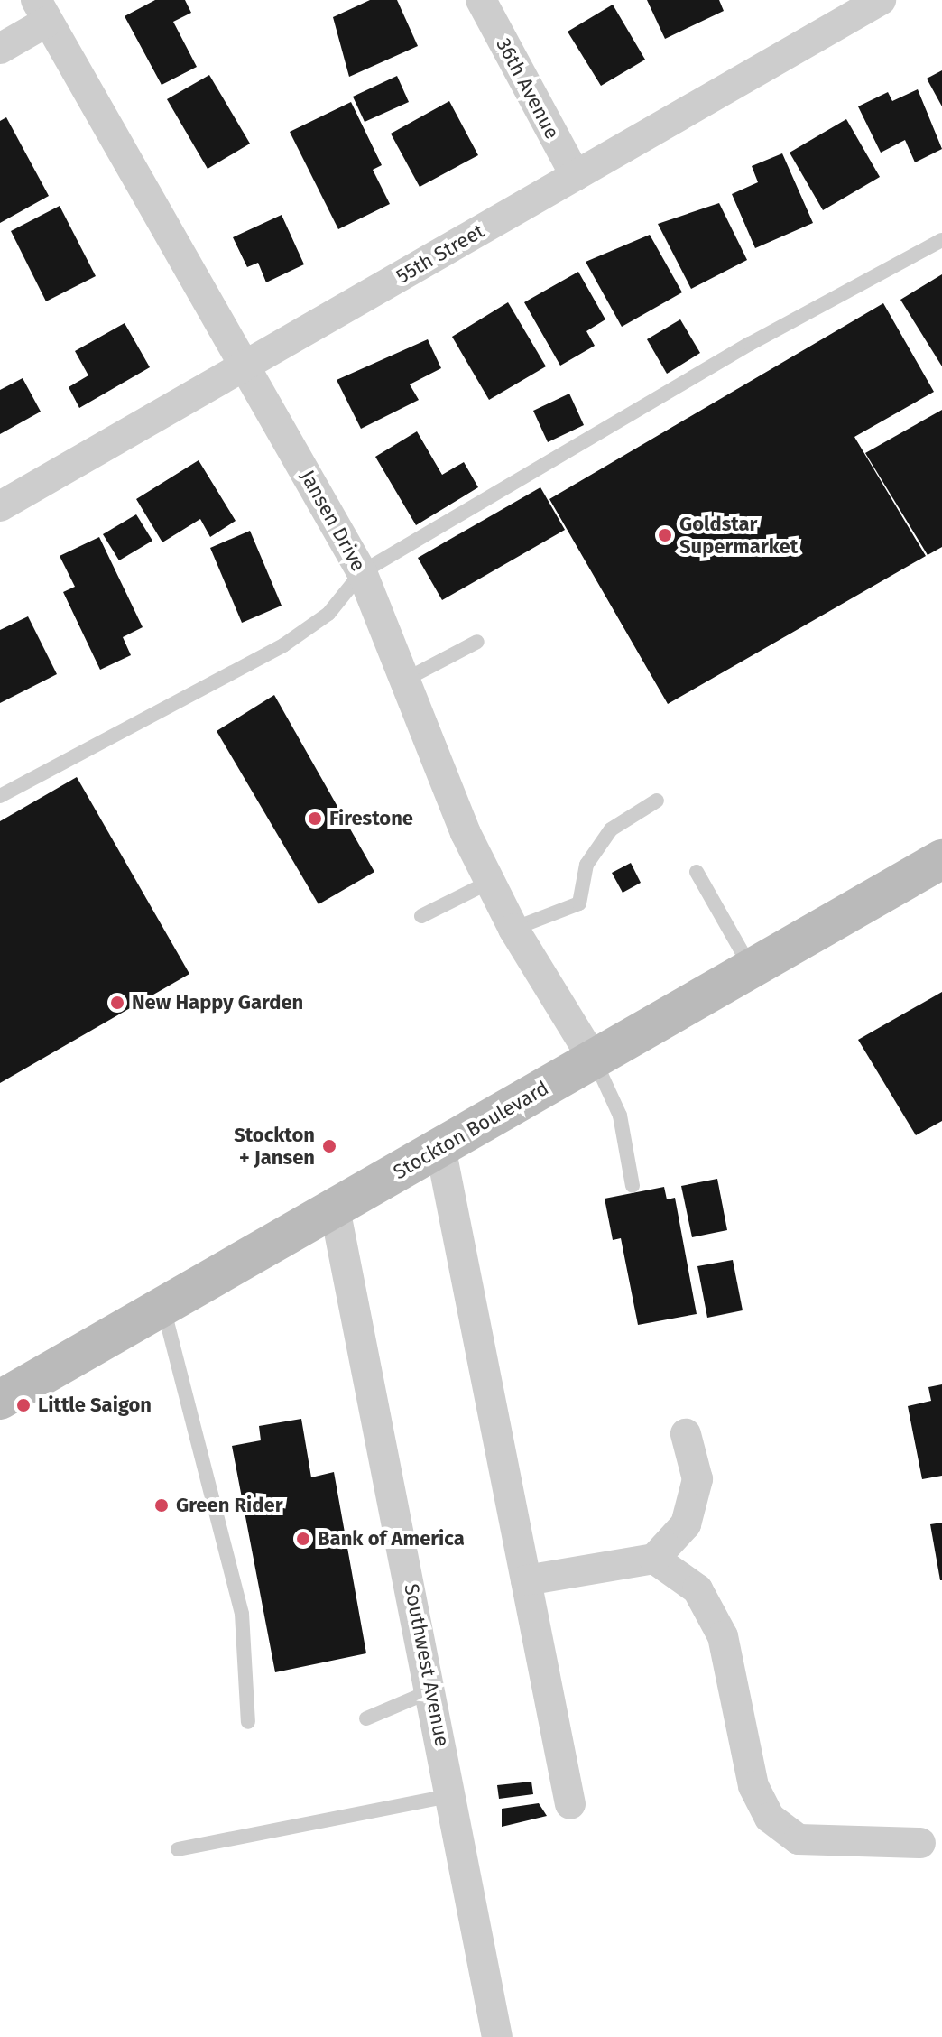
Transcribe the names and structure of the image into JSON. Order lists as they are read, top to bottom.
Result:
{
  "streets": {
    "main road": ["Stockton Boulevard"],
    "street": [
      "36th Avenue",
      "55th Street",
      "Jansen Drive",
      "Southwest Avenue"
    ]
  },
  "crossings": [
    ["36th Avenue", "55th Street"],
    ["55th Street", "Jansen Drive"],
    ["Jansen Drive", "Stockton Boulevard"],
    ["Stockton Boulevard", "Southwest Avenue"]
  ],
  "places": [
    "Goldstar Supermarket",
    "Firestone",
    "New Happy Garden",
    "Stockton + Jansen",
    "Little Saigon",
    "Green Rider",
    "Bank of America"
  ]
}
